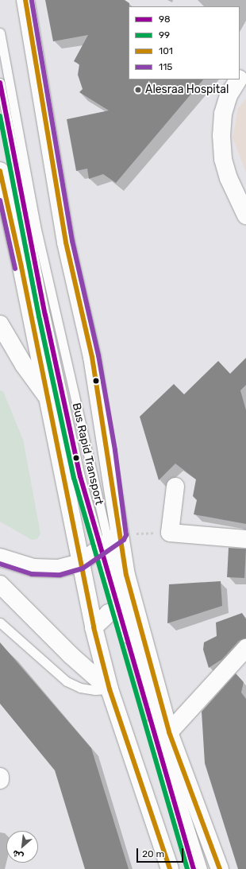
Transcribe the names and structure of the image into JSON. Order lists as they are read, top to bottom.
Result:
{
  "streets": {
    "lane": ["Bus Rapid Transport"]
  },
  "places": ["Alesraa Hospital"],
  "lines": [
    "transit line 101",
    "transit line 115",
    "transit line 98",
    "transit line 99"
  ],
  "legend": [
    "98",
    "99",
    "101",
    "115"
  ],
  "scale_bar": "20 m",
  "north": "bottom left"
}
